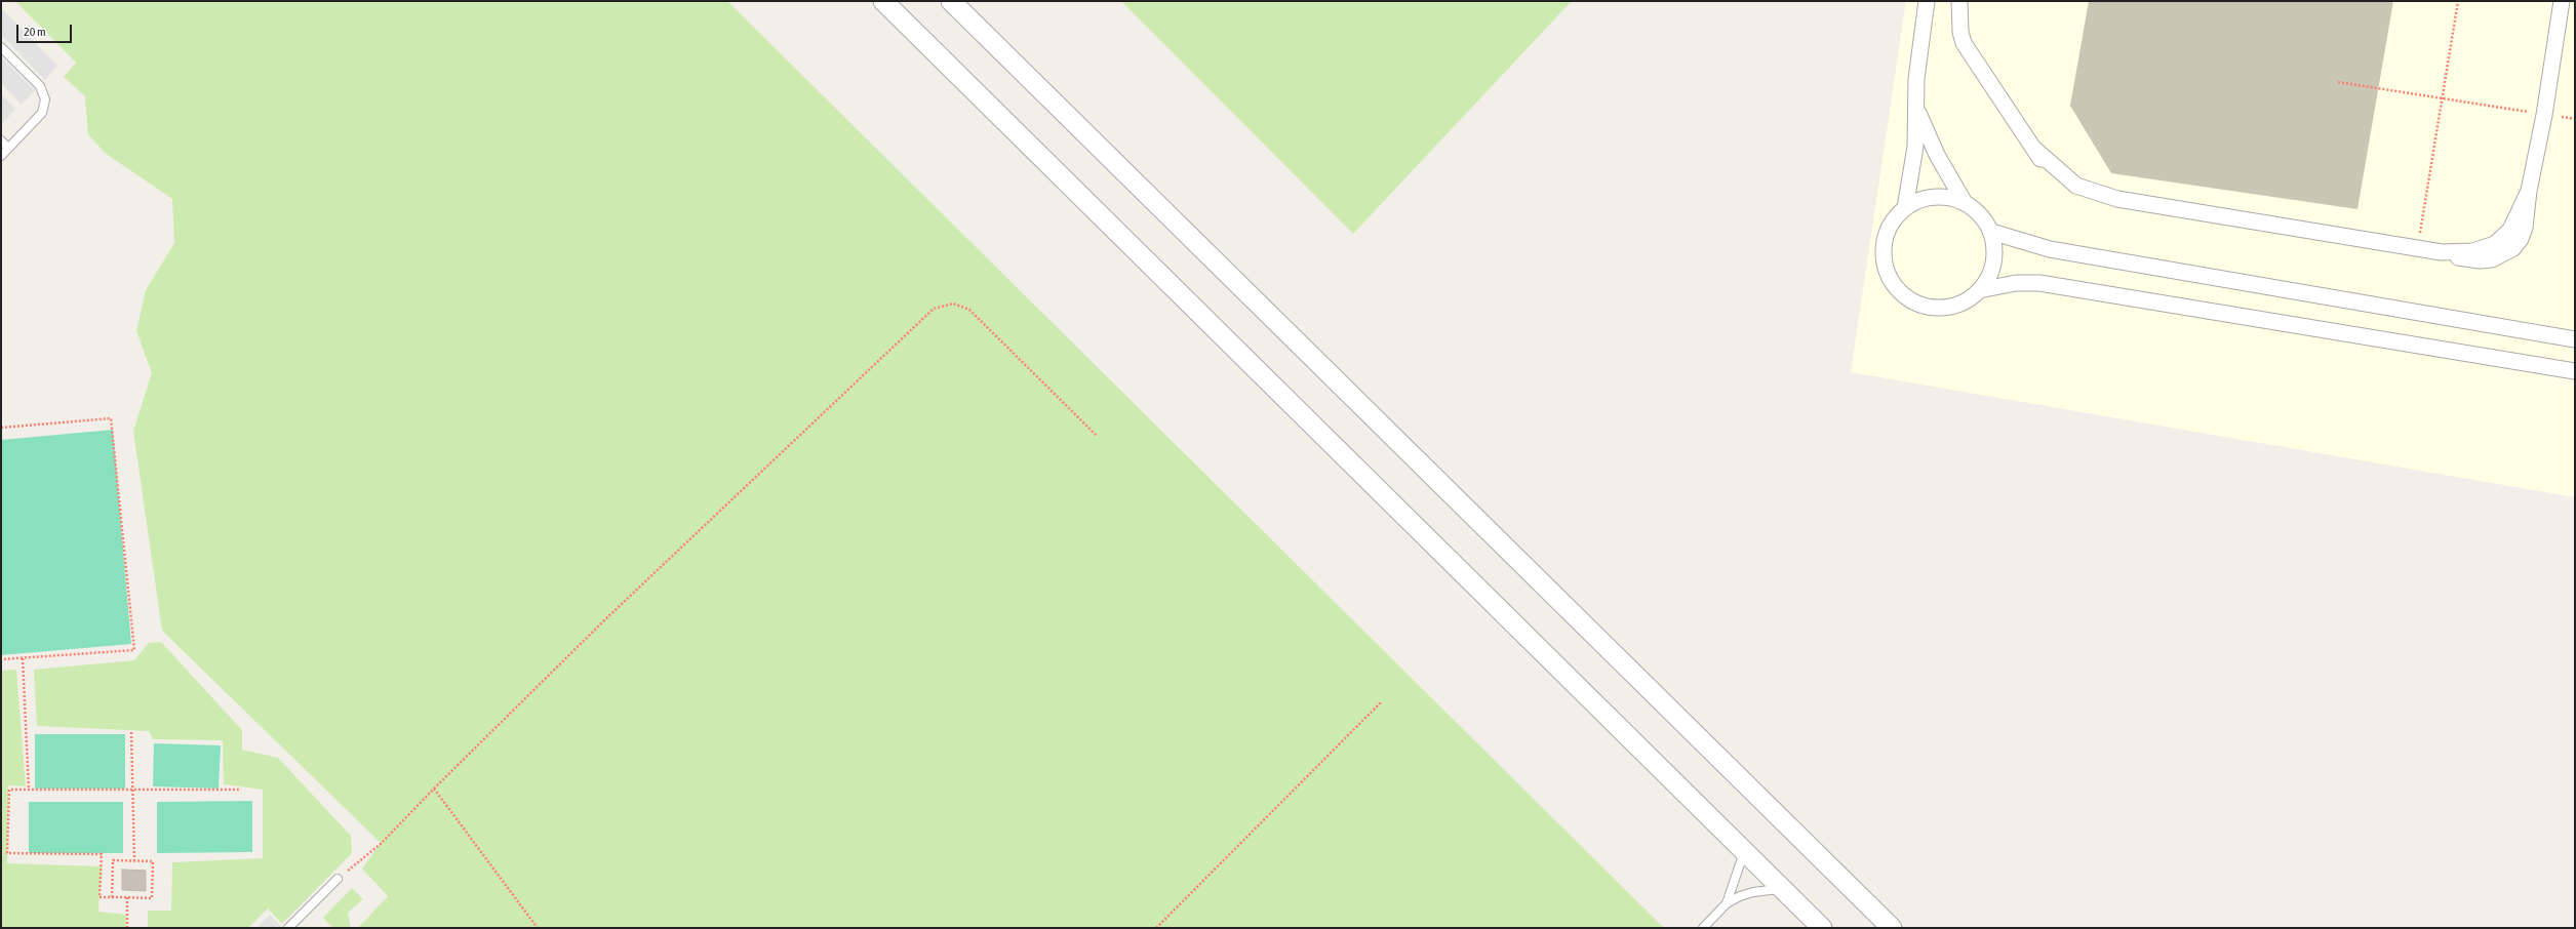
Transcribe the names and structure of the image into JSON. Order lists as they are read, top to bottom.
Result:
{
  "scale_bar": "20 m"
}
